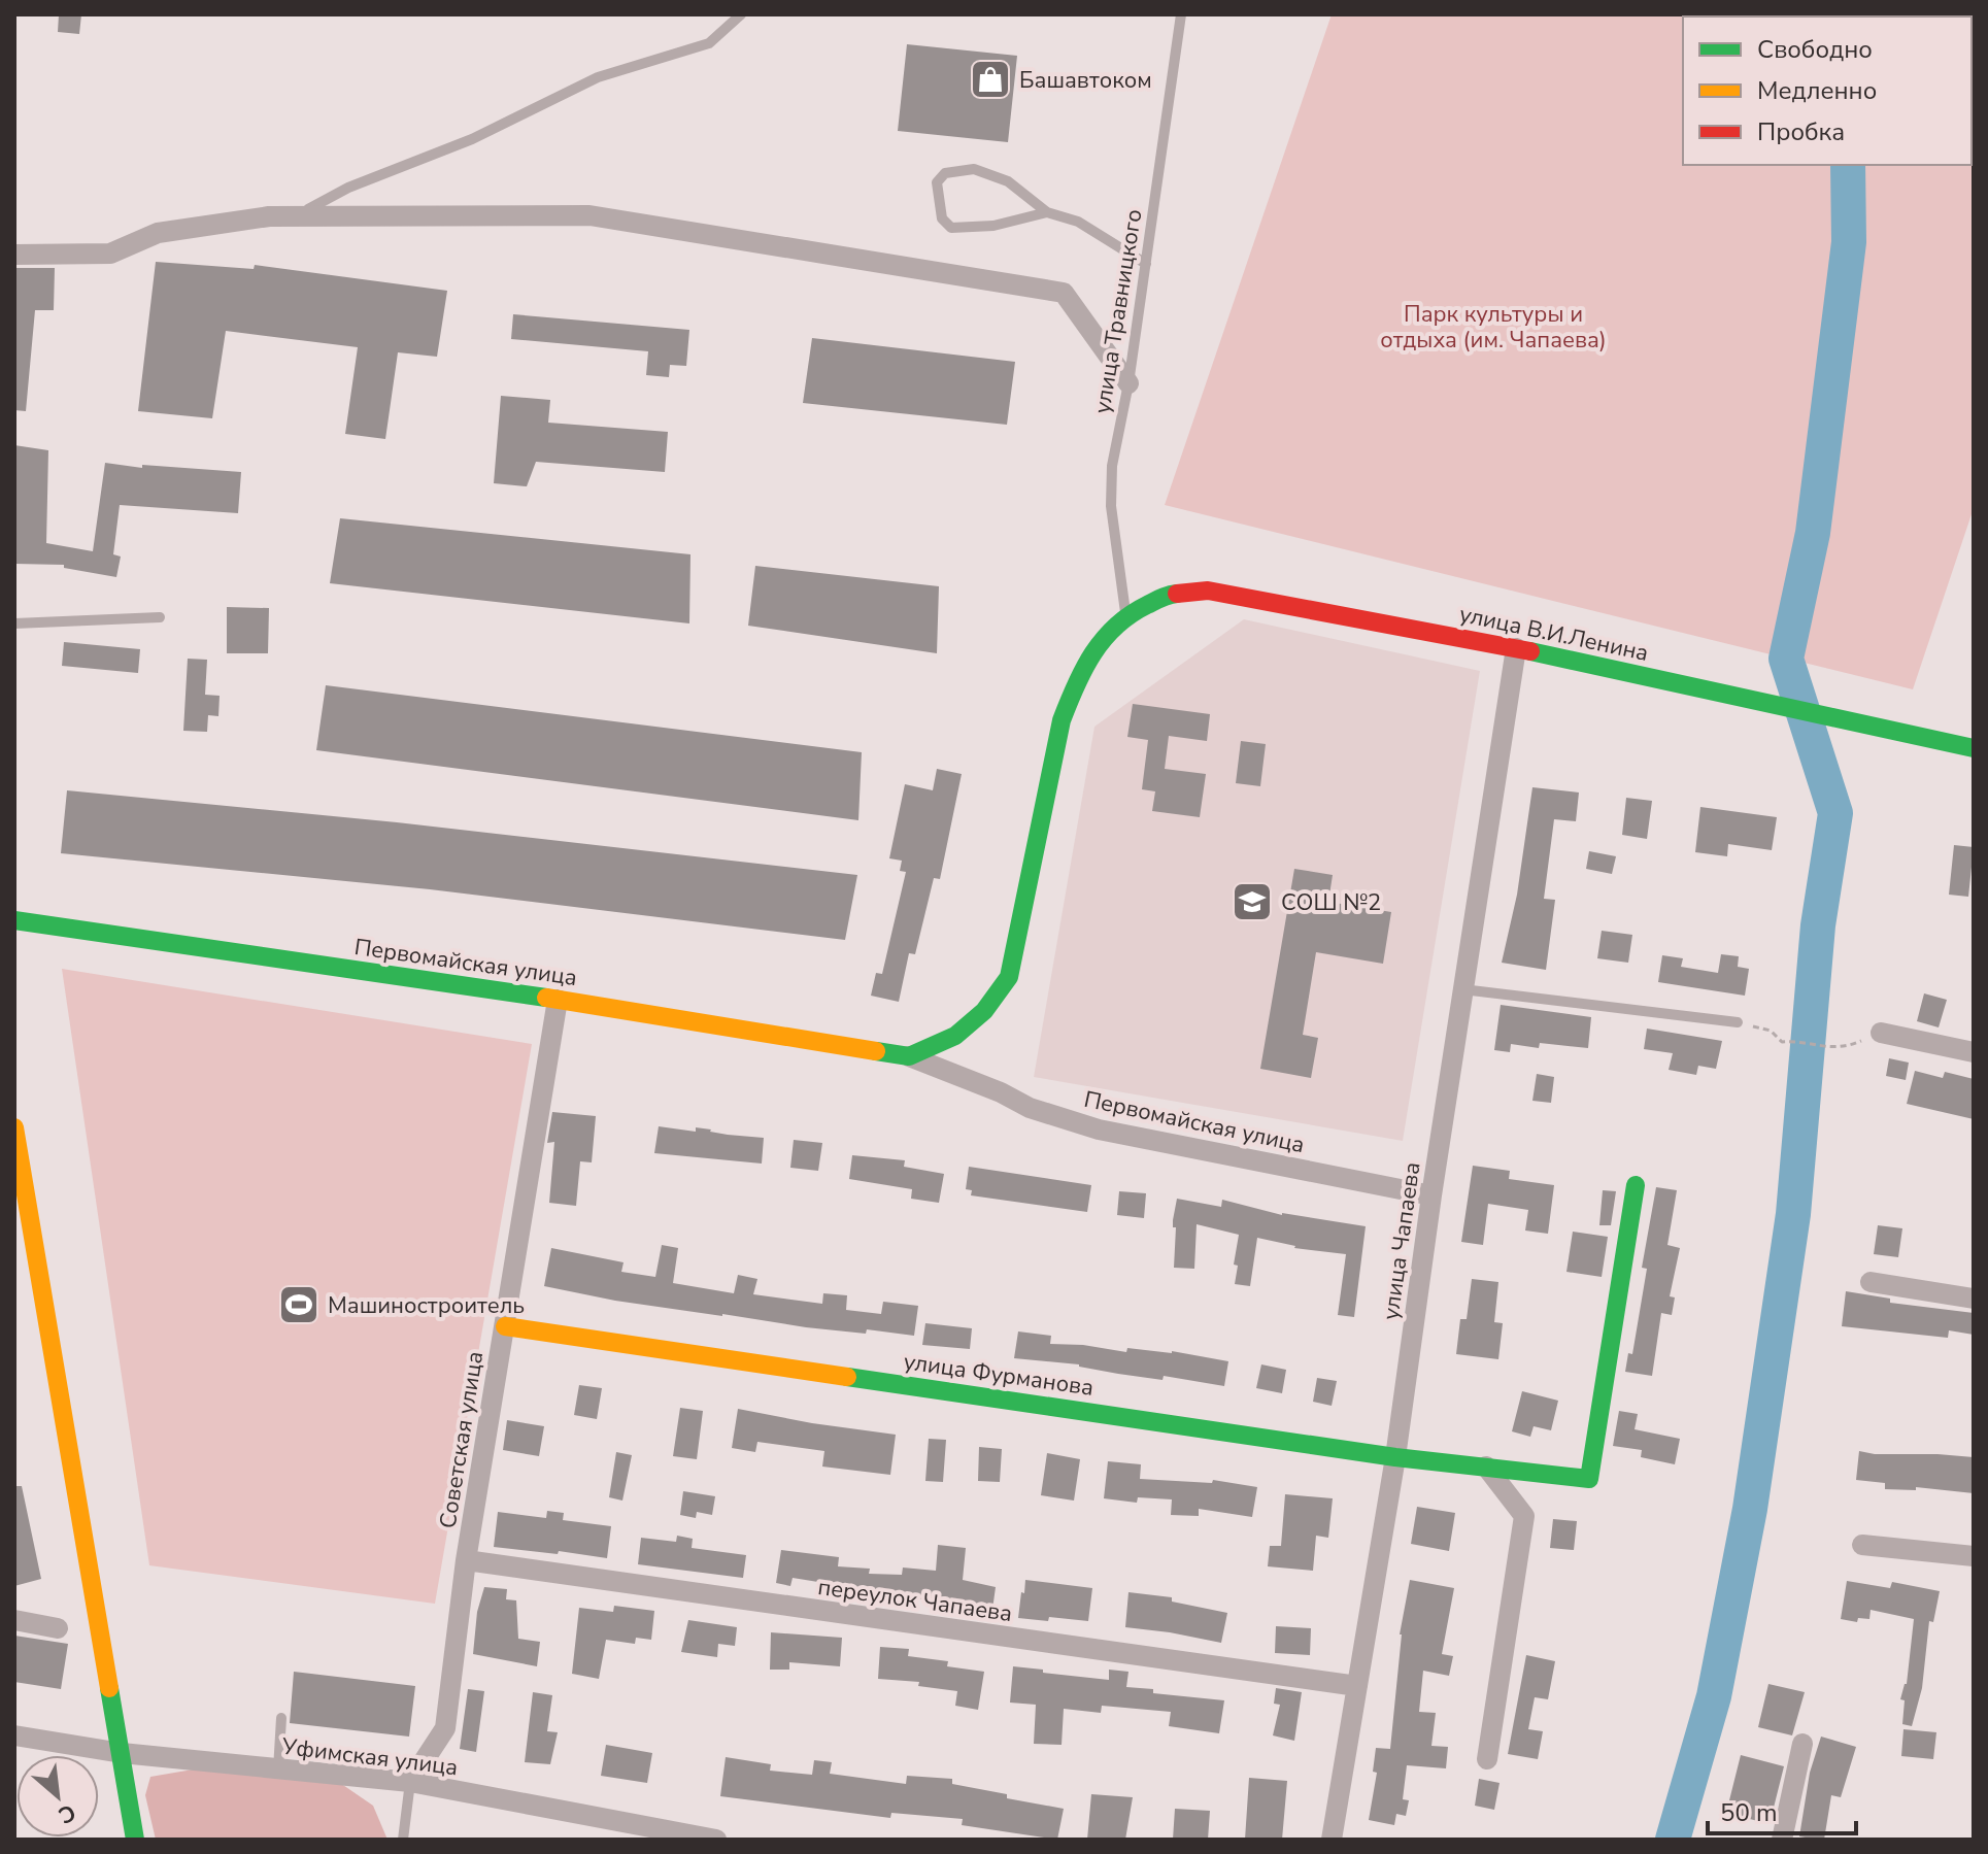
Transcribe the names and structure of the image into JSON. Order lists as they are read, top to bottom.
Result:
{
  "streets": {
    "main road": ["улица В.И.Ленина", "Первомайская улица", "улица Фурманова"],
    "street": [
      "улица Чапаева",
      "Советская улица",
      "переулок Чапаева",
      "Уфимская улица"
    ],
    "lane": ["улица Травницкого"]
  },
  "crossings": [
    ["улица Травницкого", "улица В.И.Ленина"],
    ["улица В.И.Ленина", "улица Чапаева"],
    ["Первомайская улица", "улица Чапаева"],
    ["Первомайская улица", "Советская улица"],
    ["улица Чапаева", "улица Фурманова"],
    ["улица Чапаева", "переулок Чапаева"],
    ["улица Фурманова", "Советская улица"],
    ["Советская улица", "переулок Чапаева"],
    ["Советская улица", "Уфимская улица"]
  ],
  "parks": ["Парк культуры и отдыха (им. Чапаева)"],
  "places": {
    "shop": ["Башавтоком"],
    "school or university": ["СОШ №2"],
    "sports": ["Машиностроитель"]
  },
  "legend": ["Свободно", "Медленно", "Пробка"],
  "scale_bar": "50 m",
  "north": "bottom right"
}
